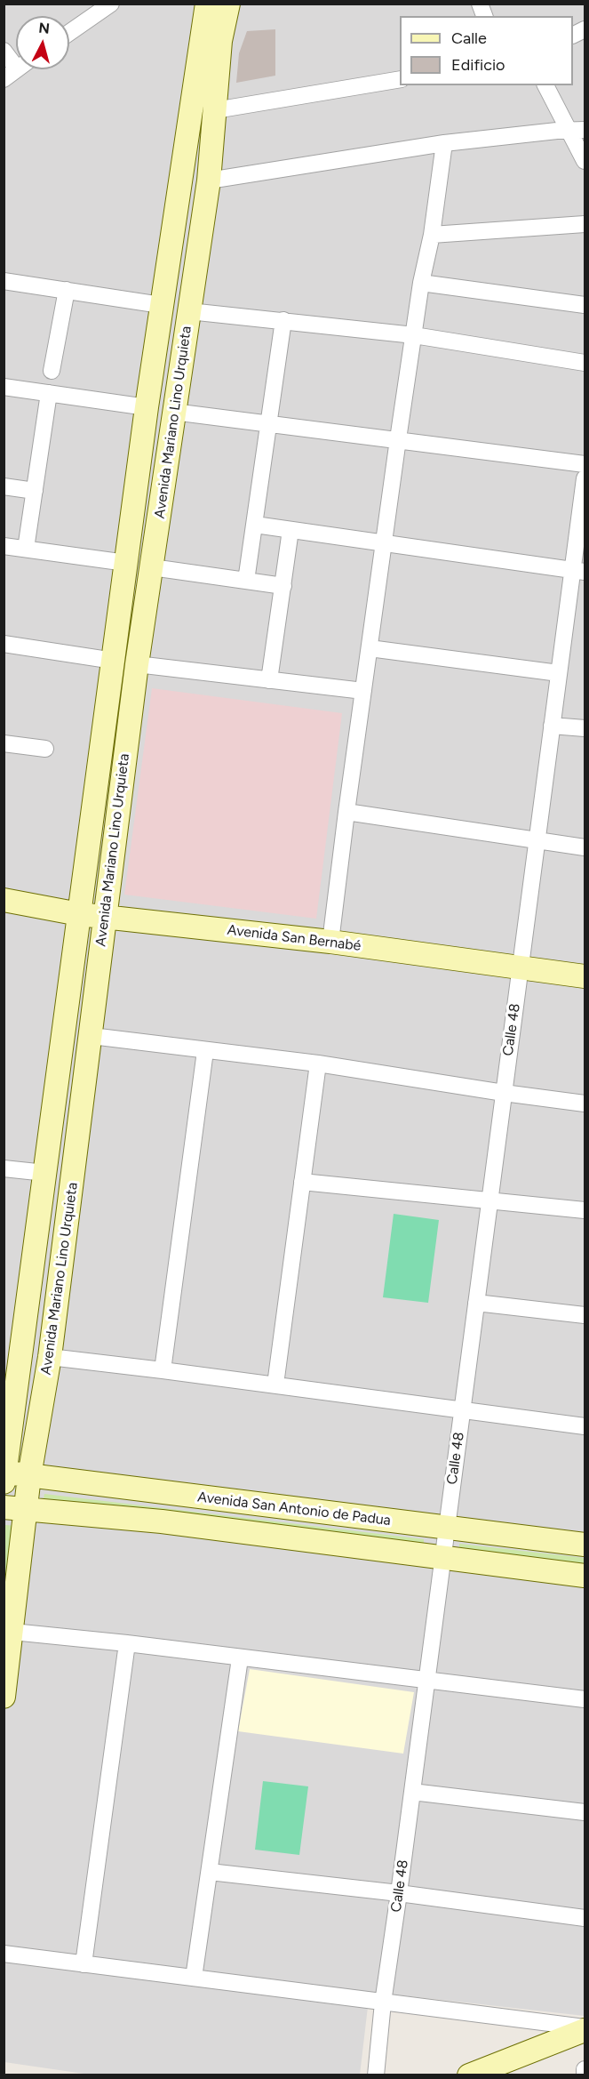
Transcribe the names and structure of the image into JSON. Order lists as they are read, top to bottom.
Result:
{
  "streets": {
    "main road": ["Avenida Mariano Lino Urquieta", "Avenida San Bernabé", "Avenida San Antonio de Padua"],
    "street": ["Calle 48"]
  },
  "crossings": [
    ["Avenida Mariano Lino Urquieta", "Avenida San Bernabé"],
    ["Avenida Mariano Lino Urquieta", "Avenida San Antonio de Padua"],
    ["Avenida San Bernabé", "Calle 48"],
    ["Calle 48", "Avenida San Antonio de Padua"]
  ],
  "legend": ["Calle", "Edificio"],
  "north": "top"
}
